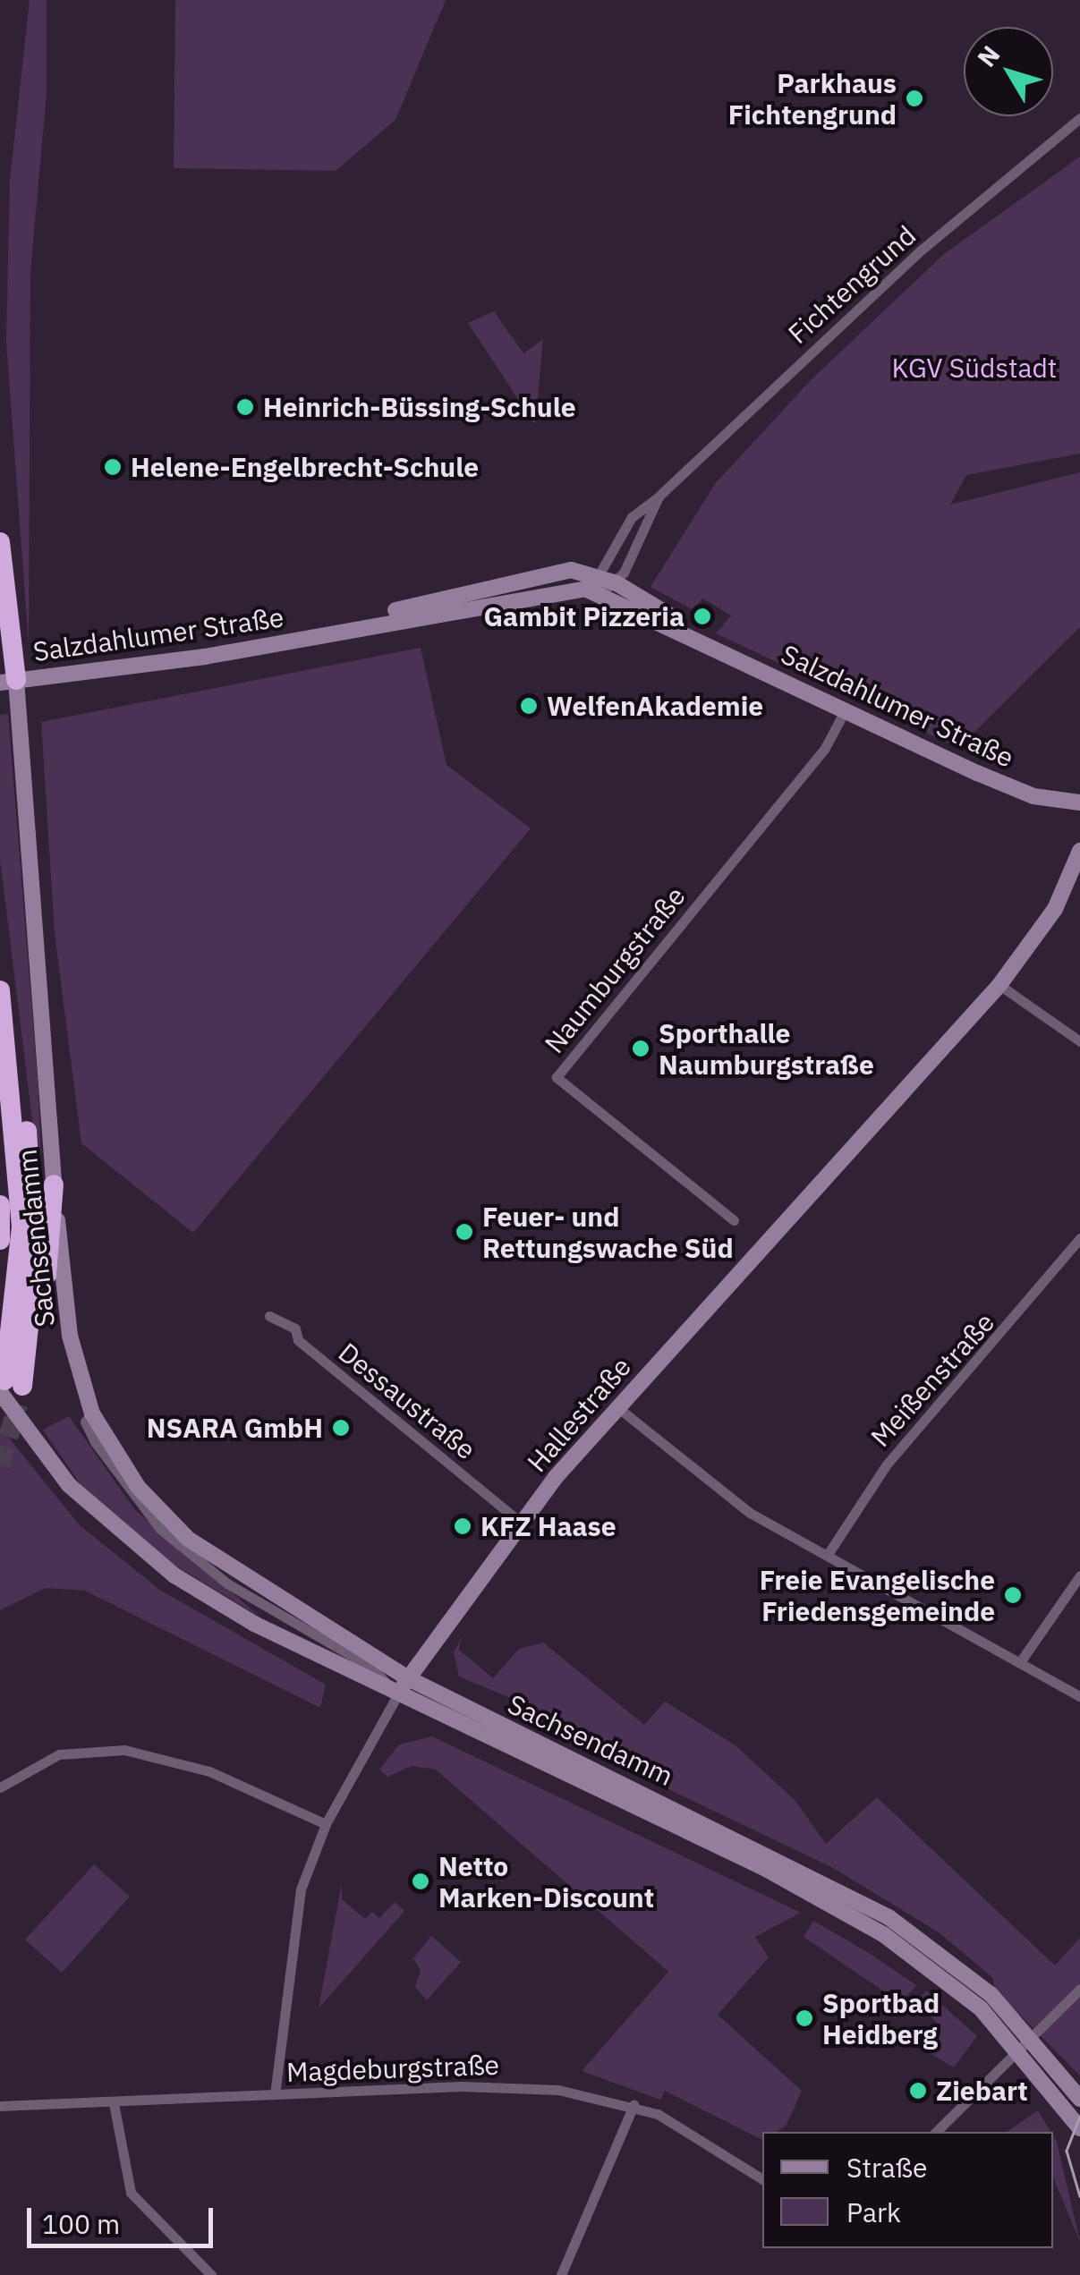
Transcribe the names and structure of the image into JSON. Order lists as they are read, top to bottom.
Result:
{
  "streets": {
    "street": [
      "Fichtengrund",
      "Salzdahlumer Straße",
      "Naumburgstraße",
      "Sachsendamm",
      "Meißenstraße",
      "Dessaustraße",
      "Hallestraße",
      "Magdeburgstraße"
    ]
  },
  "crossings": [
    ["Salzdahlumer Straße", "Naumburgstraße"],
    ["Salzdahlumer Straße", "Sachsendamm"],
    ["Sachsendamm", "Hallestraße"],
    ["Dessaustraße", "Hallestraße"],
    ["Hallestraße", "Magdeburgstraße"]
  ],
  "parks": ["KGV Südstadt"],
  "places": [
    "Parkhaus Fichtengrund",
    "Heinrich-Büssing-Schule",
    "Helene-Engelbrecht-Schule",
    "Gambit Pizzeria",
    "WelfenAkademie",
    "Sporthalle Naumburgstraße",
    "Feuer- und Rettungswache Süd",
    "NSARA GmbH",
    "KFZ Haase",
    "Freie Evangelische Friedensgemeinde",
    "Netto Marken-Discount",
    "Sportbad Heidberg",
    "Ziebart"
  ],
  "legend": ["Straße", "Park"],
  "scale_bar": "100 m",
  "north": "top left"
}
